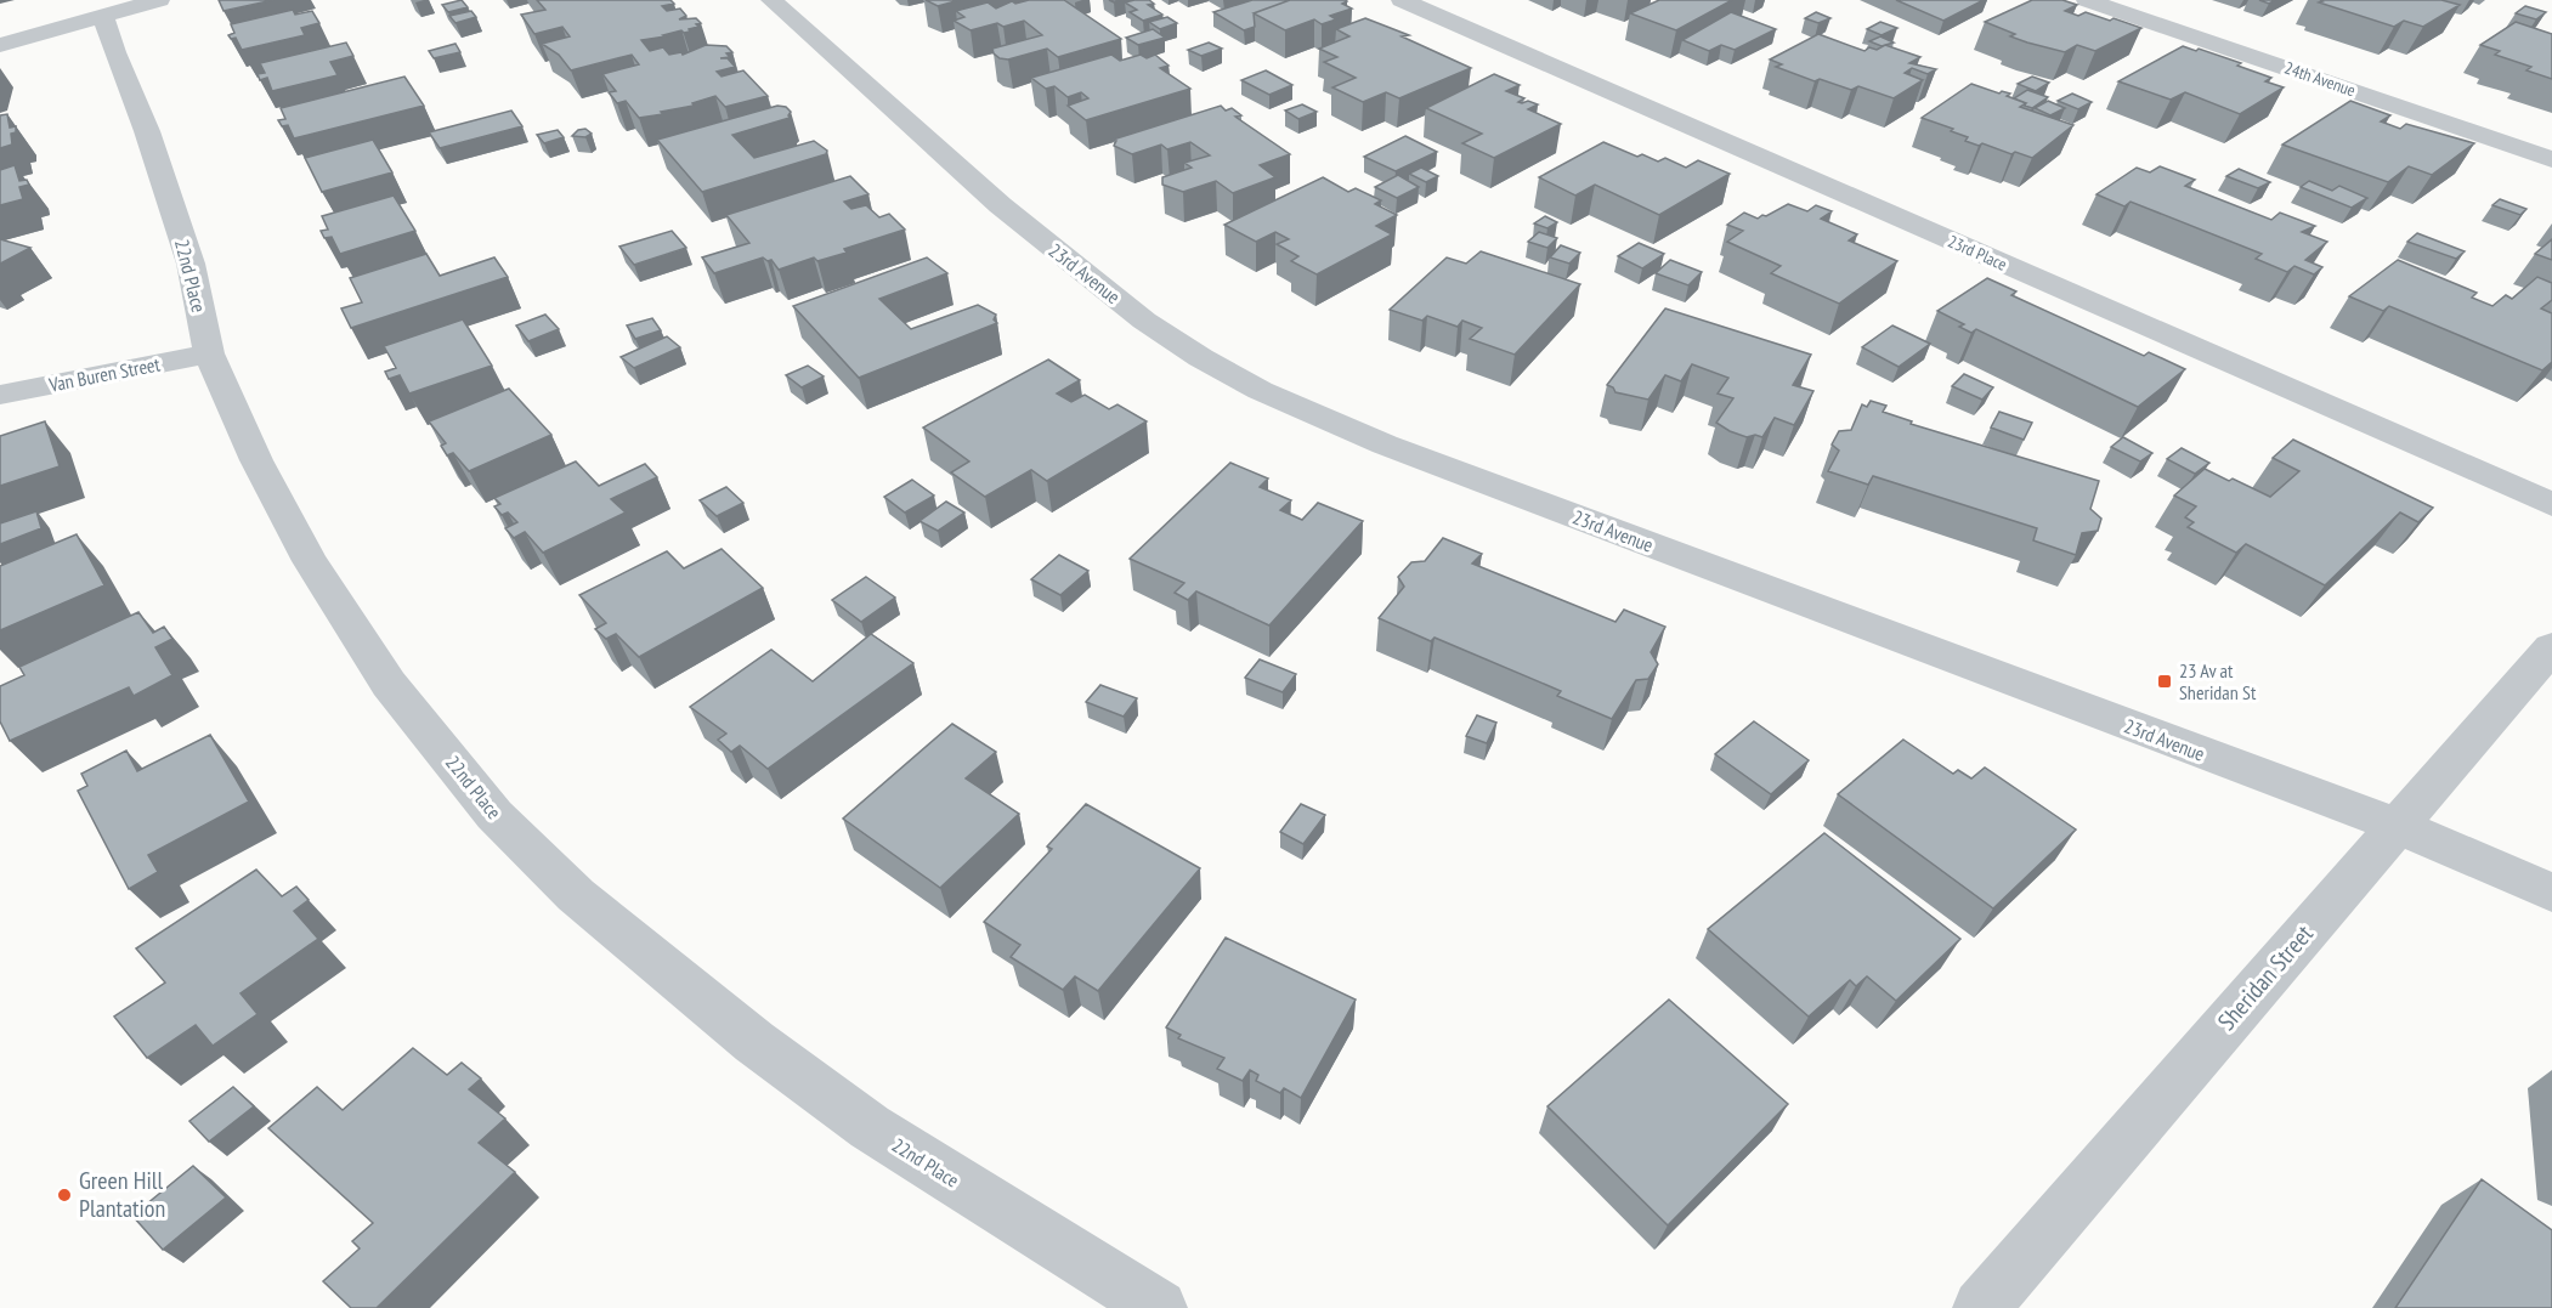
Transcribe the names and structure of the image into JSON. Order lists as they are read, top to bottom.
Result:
{
  "streets": {
    "street": [
      "24th Avenue",
      "23rd Place",
      "23rd Avenue",
      "22nd Place",
      "Van Buren Street",
      "Sheridan Street"
    ]
  },
  "crossings": [
    ["23rd Avenue", "Sheridan Street"],
    ["22nd Place", "Van Buren Street"]
  ],
  "places": {
    "transit": ["23 Av at Sheridan St"],
    "other": ["Green Hill Plantation"]
  }
}
